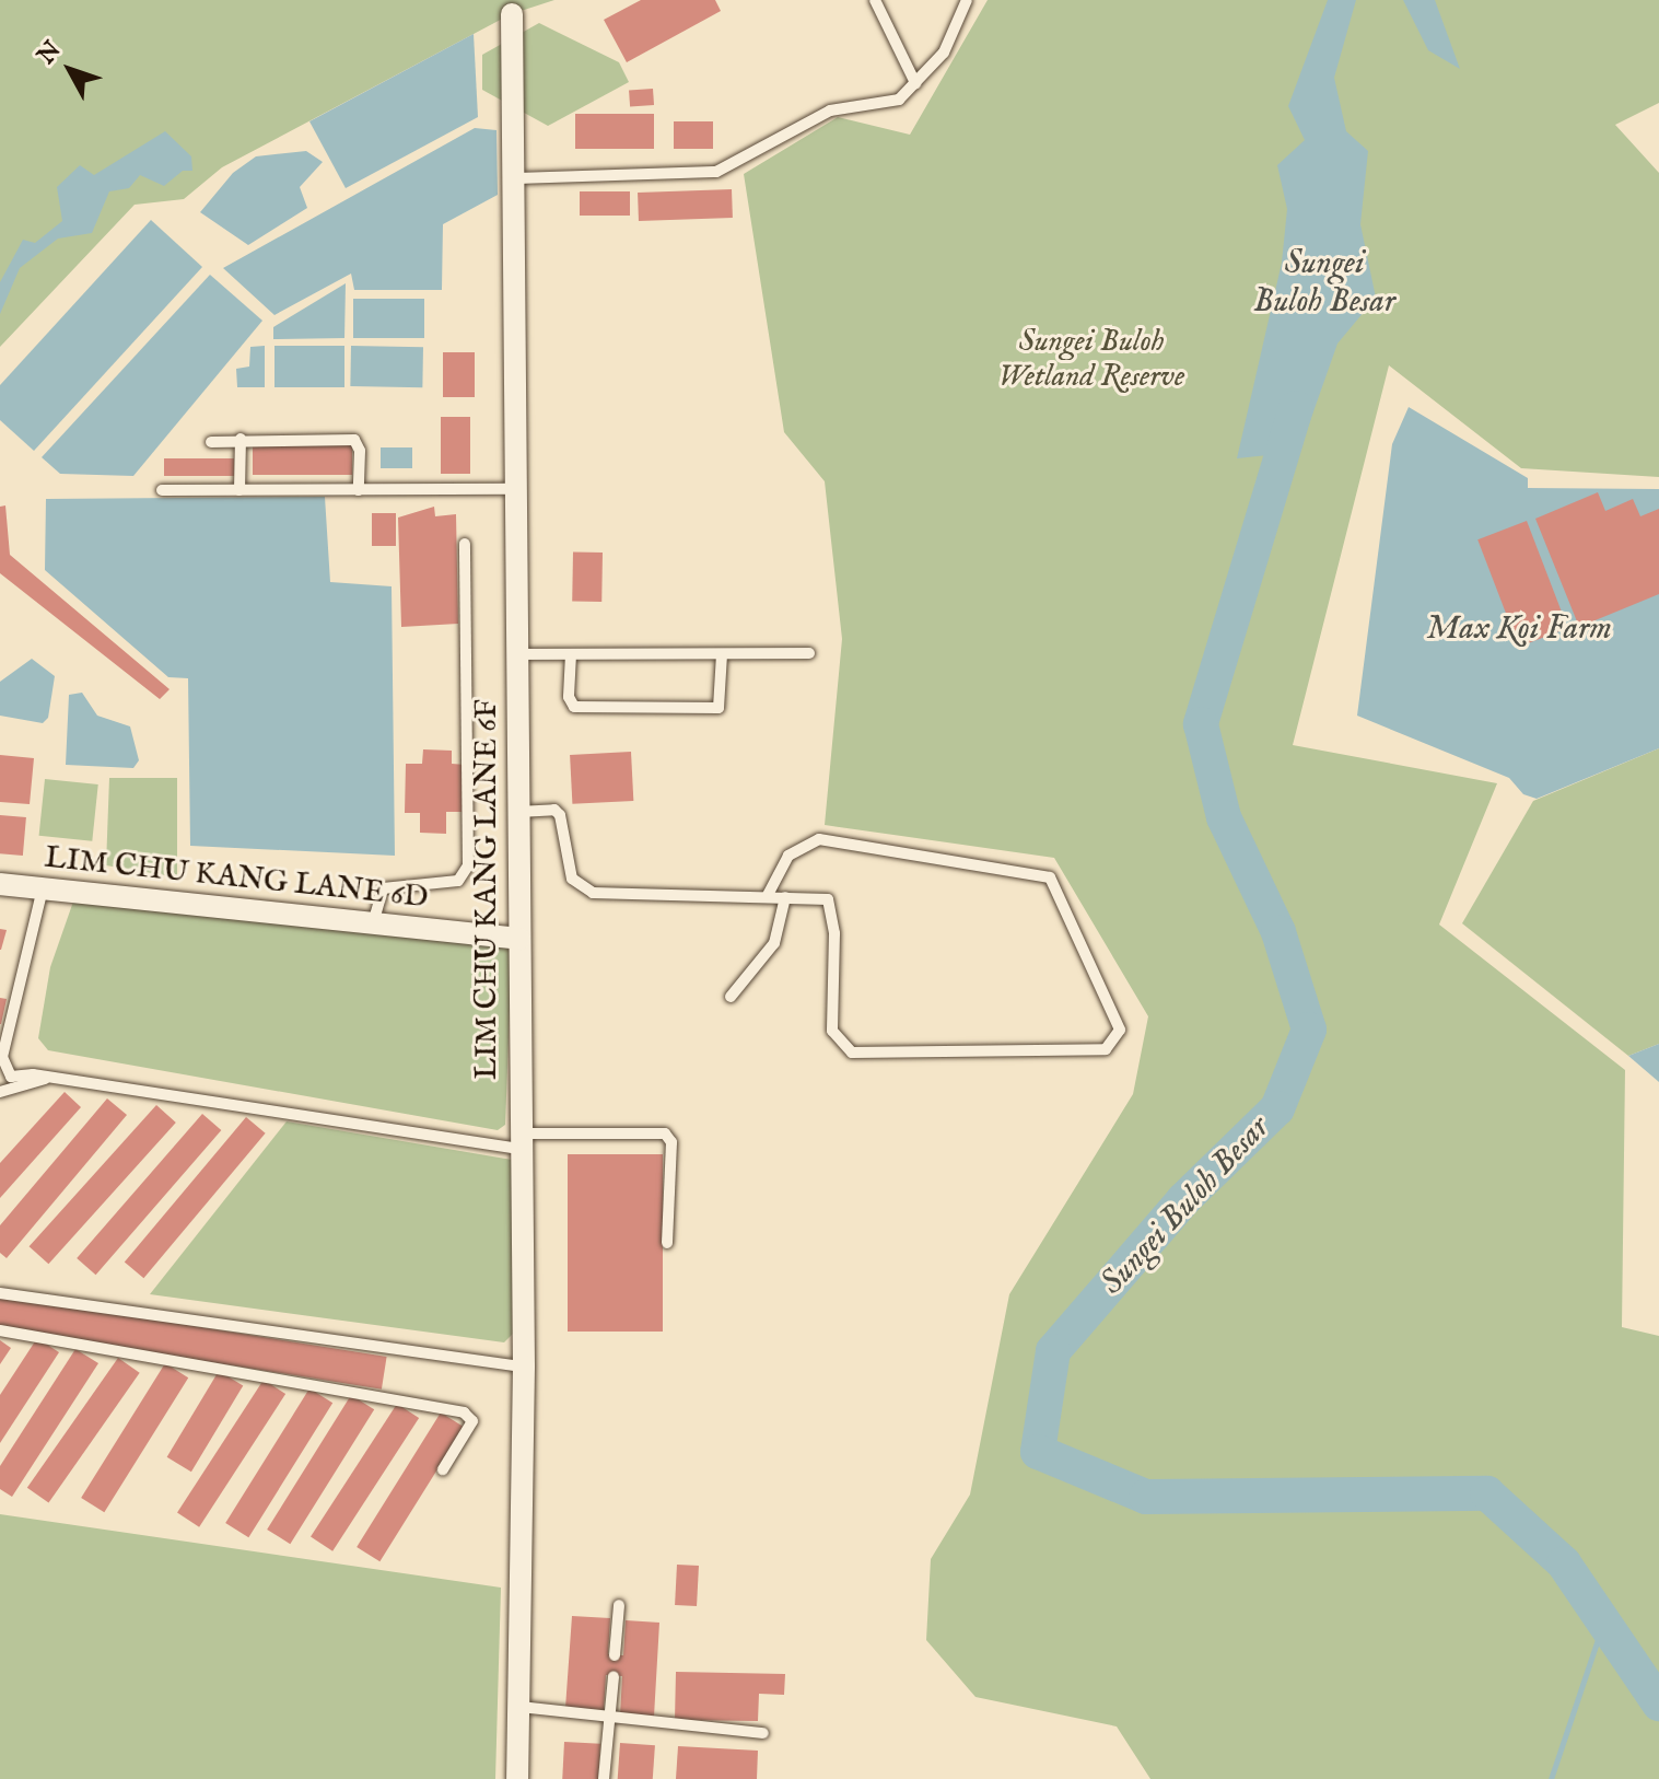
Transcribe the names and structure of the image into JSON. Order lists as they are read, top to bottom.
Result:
{
  "streets": {
    "street": ["LIM CHU KANG LANE 6D", "LIM CHU KANG LANE 6F"]
  },
  "crossings": [
    ["LIM CHU KANG LANE 6D", "LIM CHU KANG LANE 6F"]
  ],
  "water": ["Sungei Buloh Besar", "Max Koi Farm"],
  "parks": ["Sungei Buloh Wetland Reserve"],
  "north": "top left"
}
